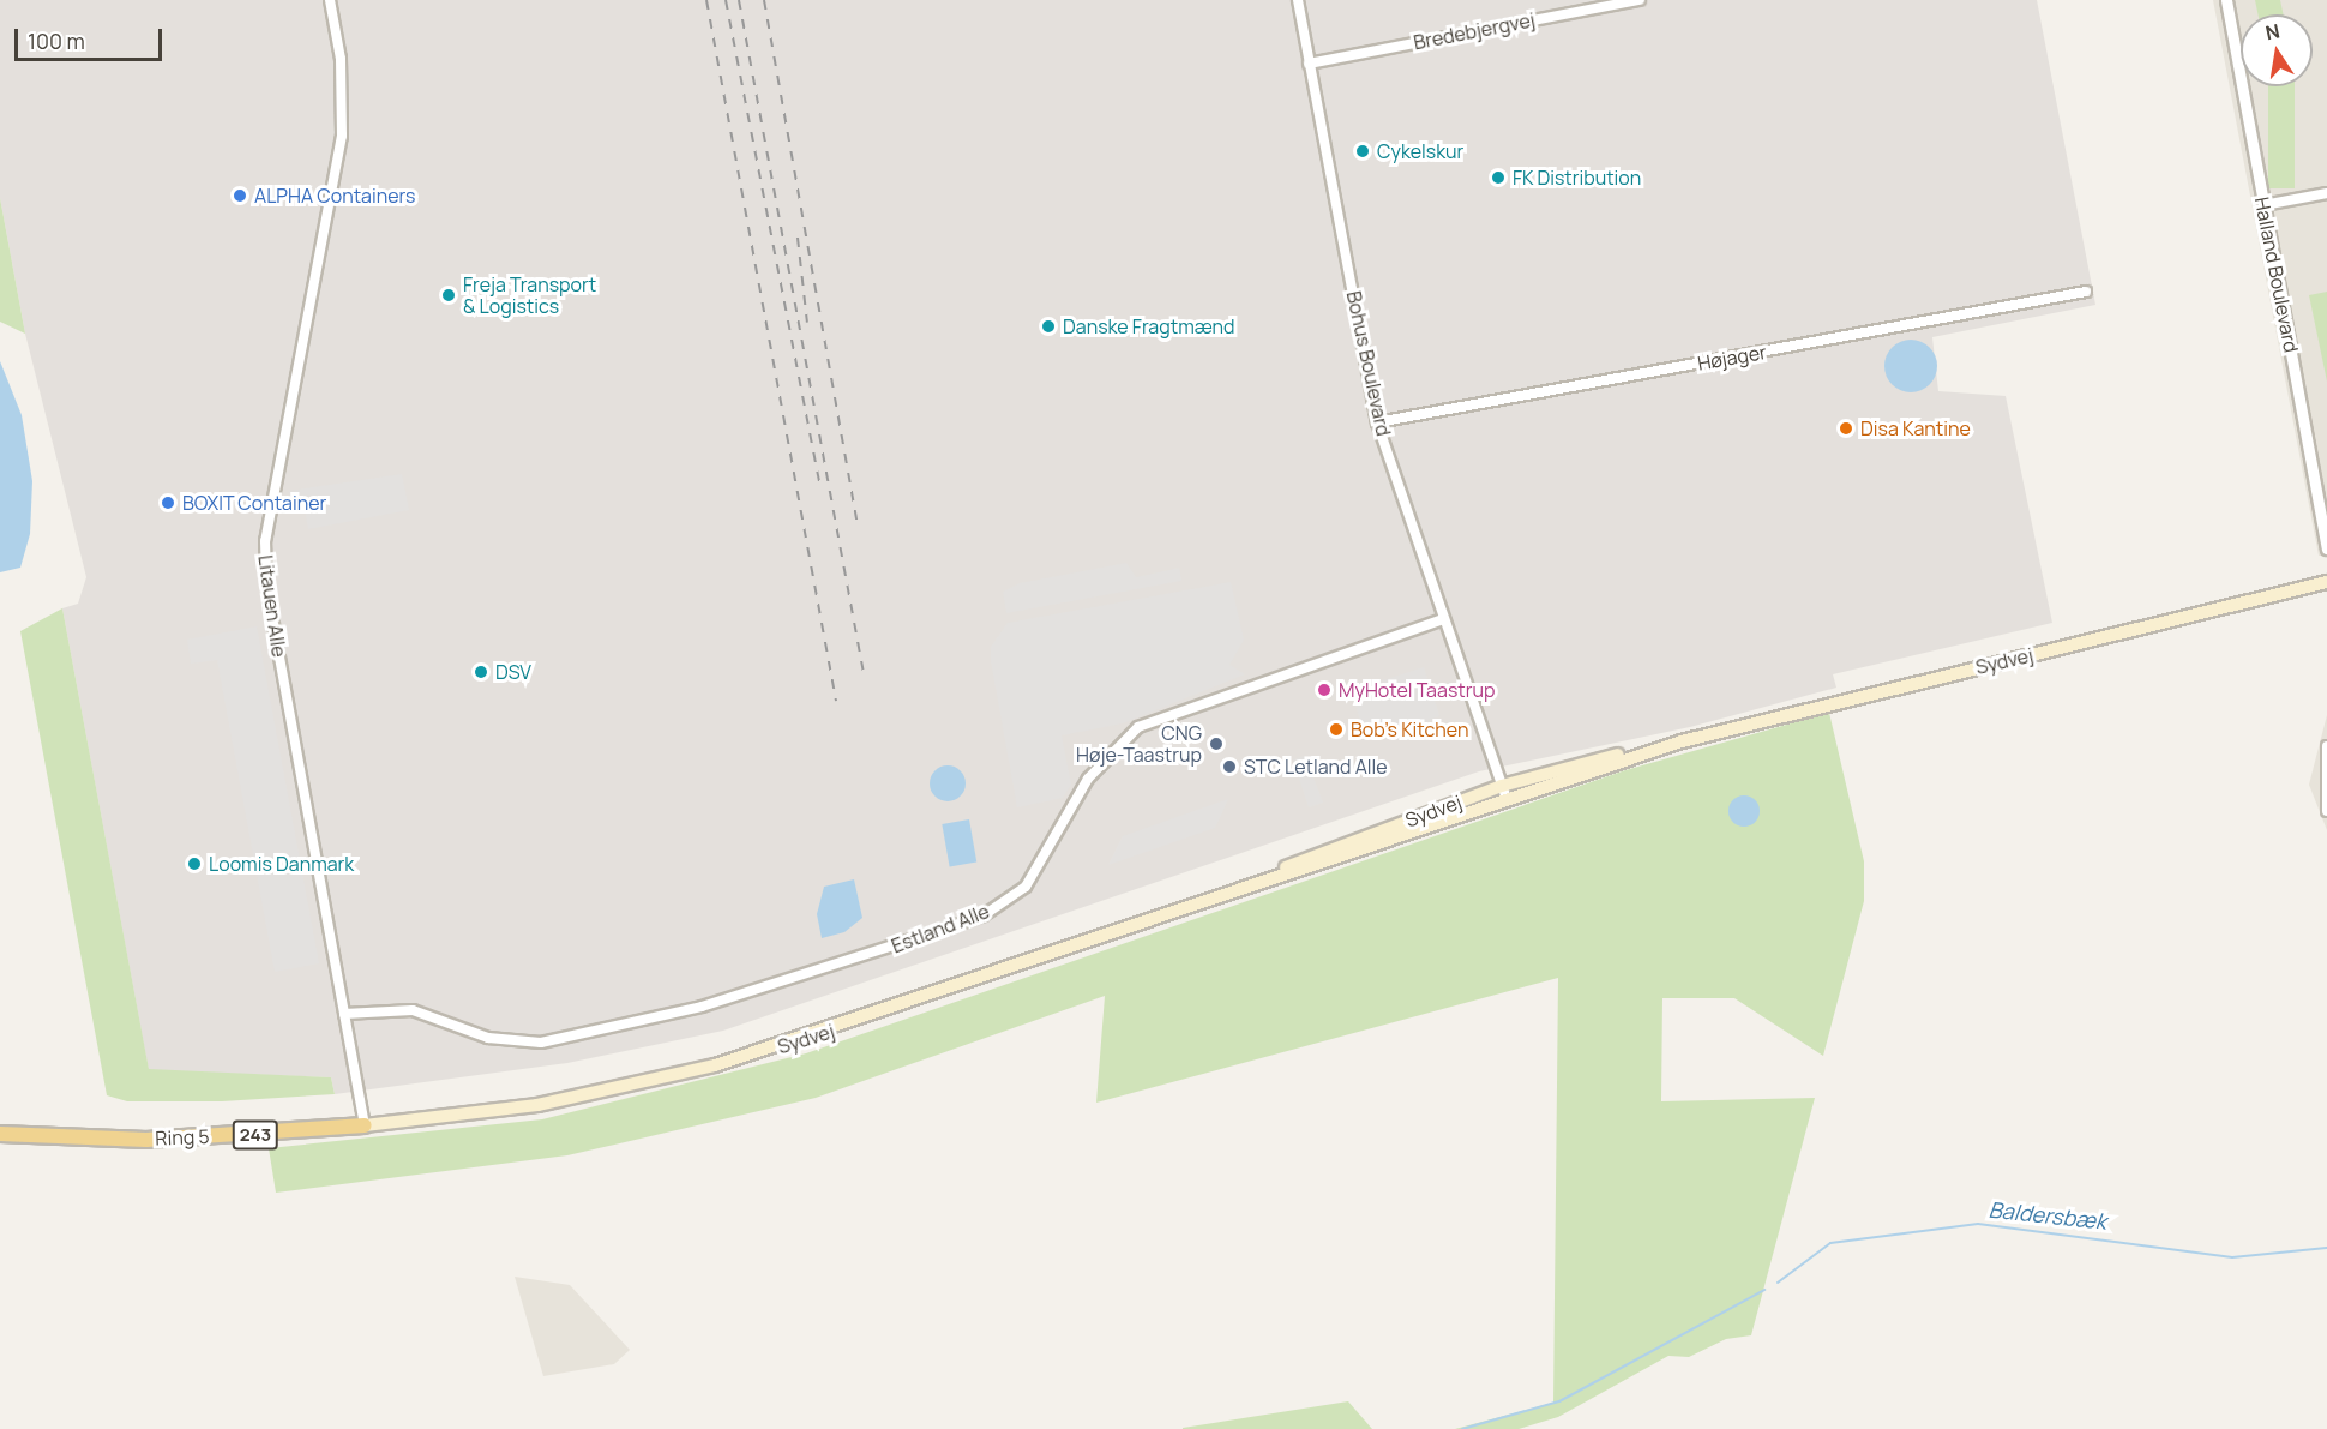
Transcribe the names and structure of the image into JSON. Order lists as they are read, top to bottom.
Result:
{
  "streets": {
    "highway": ["243", "Ring 5"],
    "main road": ["Sydvej"],
    "street": [
      "Bredebjergvej",
      "Halland Boulevard",
      "Højager",
      "Bohus Boulevard",
      "Litauen Alle",
      "Estland Alle"
    ]
  },
  "crossings": [
    ["Bredebjergvej", "Bohus Boulevard"],
    ["Højager", "Bohus Boulevard"],
    ["Bohus Boulevard", "Sydvej"],
    ["Bohus Boulevard", "Estland Alle"],
    ["Litauen Alle", "Sydvej"],
    ["Litauen Alle", "Estland Alle"],
    ["Litauen Alle", "Ring 5"],
    ["Sydvej", "Ring 5"]
  ],
  "water": ["Baldersbæk"],
  "places": [
    "Cykelskur",
    "FK Distribution",
    "ALPHA Containers",
    "Freja Transport & Logistics",
    "Danske Fragtmænd",
    "Disa Kantine",
    "BOXIT Container",
    "DSV",
    "MyHotel Taastrup",
    "Bob's Kitchen",
    "CNG Høje-Taastrup",
    "STC Letland Alle",
    "Loomis Danmark"
  ],
  "scale_bar": "100 m",
  "north": "top"
}
